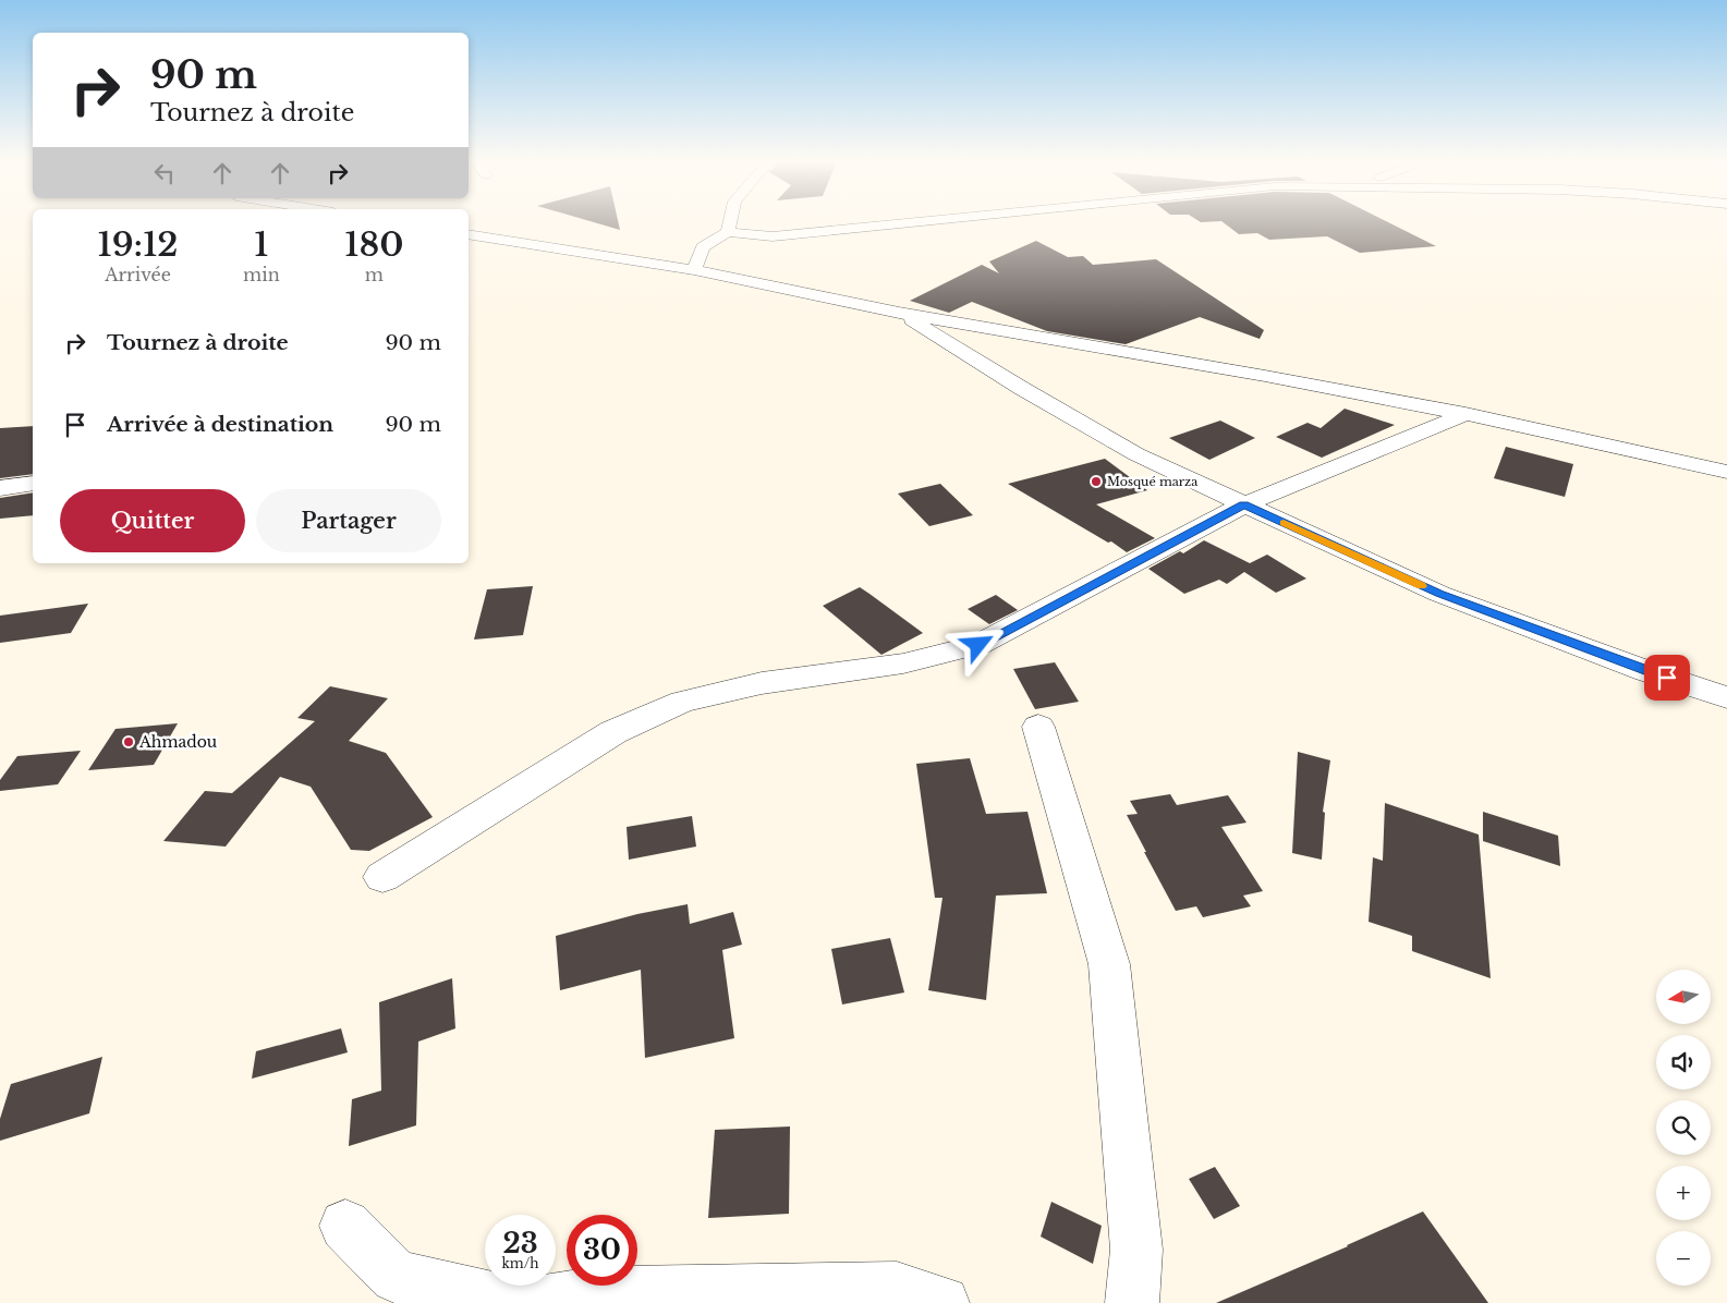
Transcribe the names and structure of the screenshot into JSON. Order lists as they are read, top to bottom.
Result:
{
  "places": ["Mosqué marza", "Ahmadou"],
  "north": "left",
  "page": {
    "turn": ["90 m", "Tournez à droite"],
    "eta": [
      "19:12",
      "Arrivée",
      "1",
      "min",
      "180",
      "m"
    ],
    "list": [
      {
        "name": "Tournez à droite",
        "value": "90 m"
      },
      {
        "name": "Arrivée à destination",
        "value": "90 m"
      }
    ],
    "buttons": ["Quitter", "Partager"],
    "map_buttons": ["+", "−"],
    "speed": "23 km/h",
    "limit": "30"
  }
}
